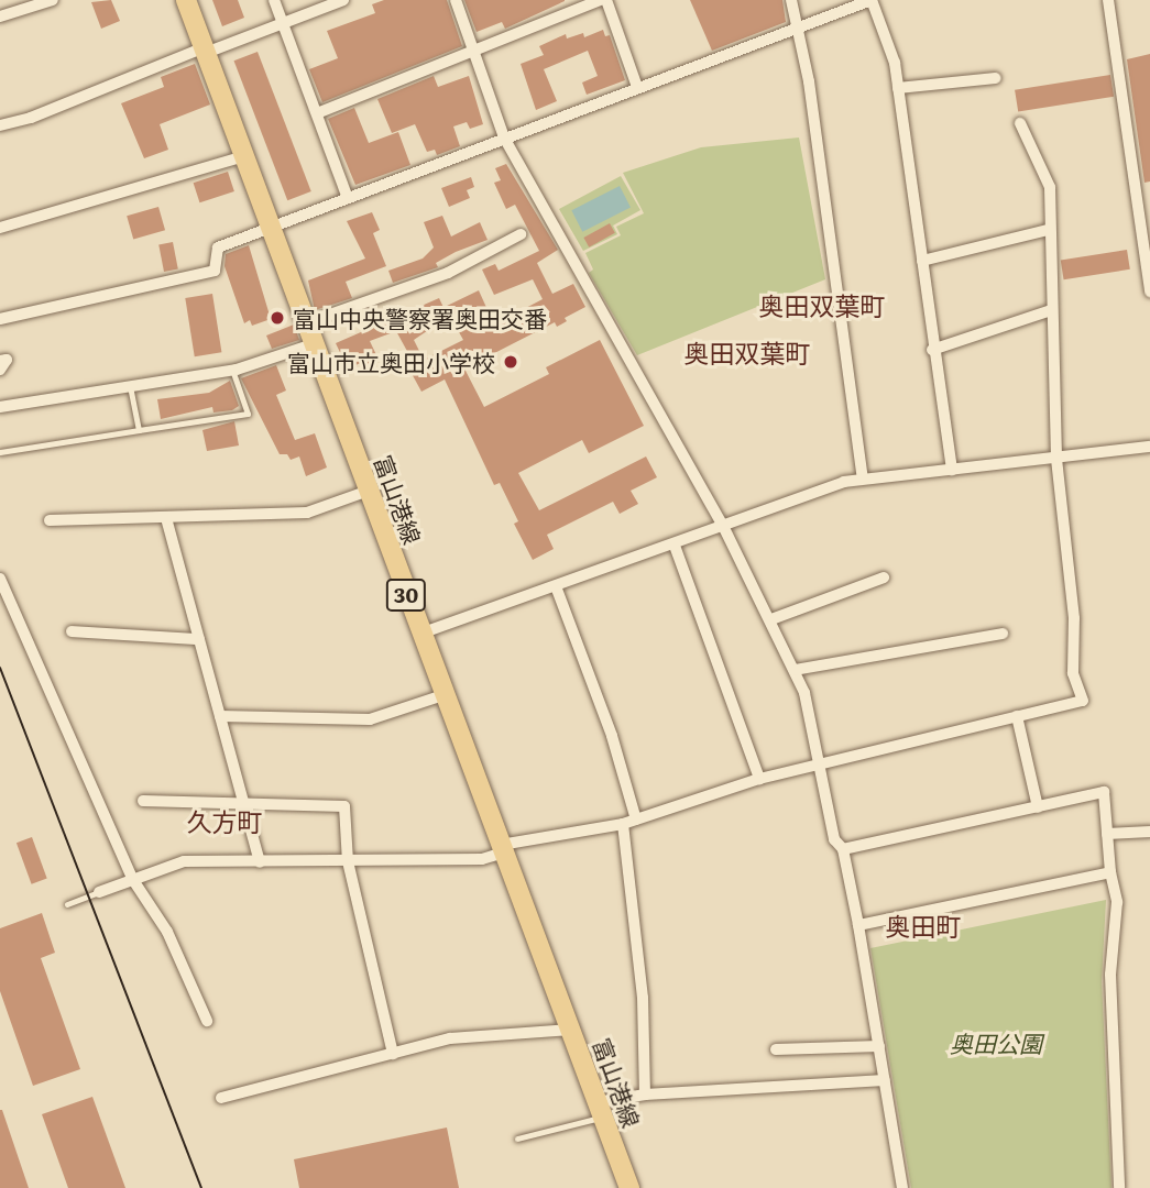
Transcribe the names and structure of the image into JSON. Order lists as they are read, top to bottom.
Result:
{
  "streets": {
    "main road": ["富山港線", "30"]
  },
  "districts": [
    "奥田双葉町",
    "奥田双葉町",
    "久方町",
    "奥田町"
  ],
  "parks": ["奥田公園"],
  "places": ["富山中央警察署奥田交番", "富山市立奥田小学校"]
}
